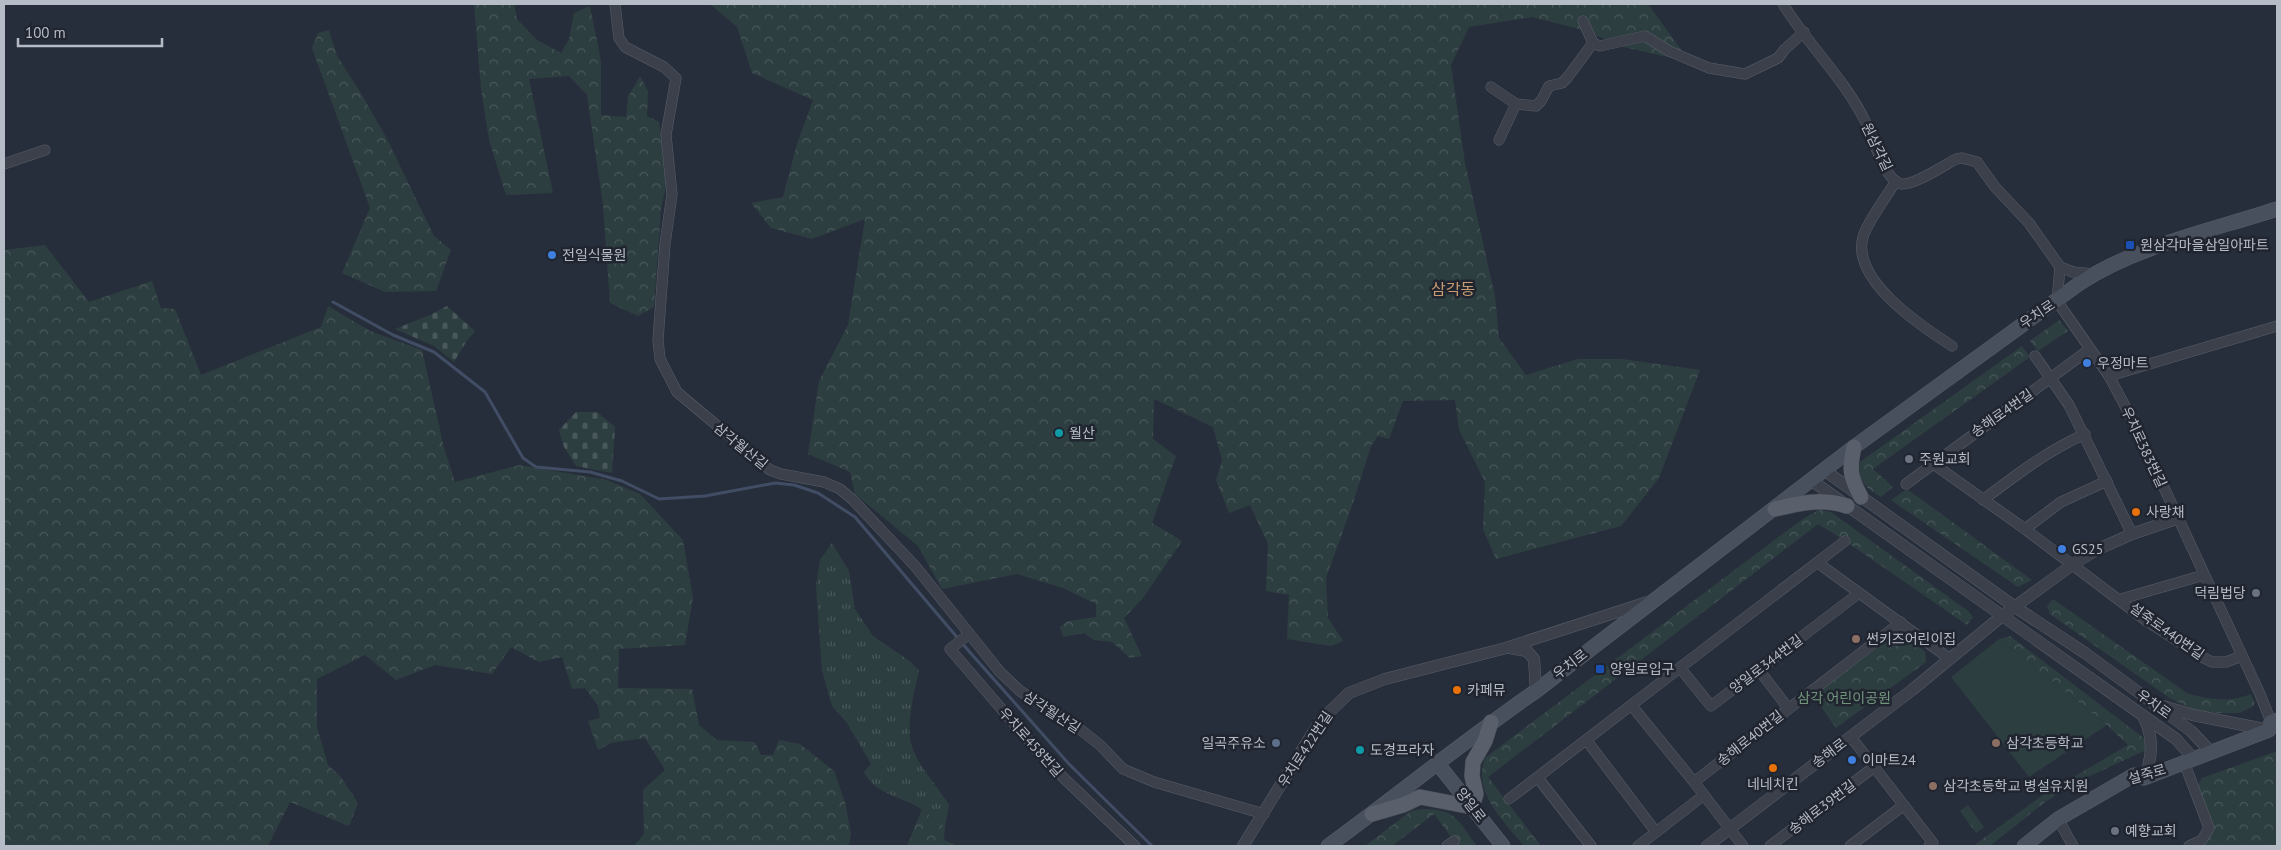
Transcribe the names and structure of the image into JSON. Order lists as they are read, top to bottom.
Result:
{
  "streets": {
    "main road": ["우치로", "설죽로", "양일로"],
    "street": [
      "원삼각길",
      "송해로4번길",
      "삼각월산길",
      "우치로383번길",
      "설죽로440번길",
      "양일로344번길",
      "송해로40번길",
      "우치로458번길",
      "우치로422번길",
      "송해로",
      "송해로39번길"
    ]
  },
  "crossings": [
    ["우치로", "우치로383번길"],
    ["우치로", "우치로422번길"],
    ["우치로", "송해로"],
    ["우치로", "설죽로"],
    ["우치로", "양일로"],
    ["송해로4번길", "우치로383번길"],
    ["삼각월산길", "우치로458번길"],
    ["삼각월산길", "우치로422번길"],
    ["우치로383번길", "송해로"],
    ["설죽로440번길", "송해로"]
  ],
  "districts": ["삼각동"],
  "parks": ["삼각 어린이공원"],
  "places": {
    "transit": ["원삼각마을삼일아파트", "양일로입구"],
    "other": [
      "전일식물원",
      "우정마트",
      "월산",
      "주원교회",
      "사랑채",
      "GS25",
      "덕림법당",
      "썬키즈어린이집",
      "카페뮤",
      "일곡주유소",
      "삼각초등학교",
      "도경프라자",
      "이마트24",
      "네네치킨",
      "삼각초등학교 병설유치원",
      "예향교회"
    ]
  },
  "scale_bar": "100 m"
}
